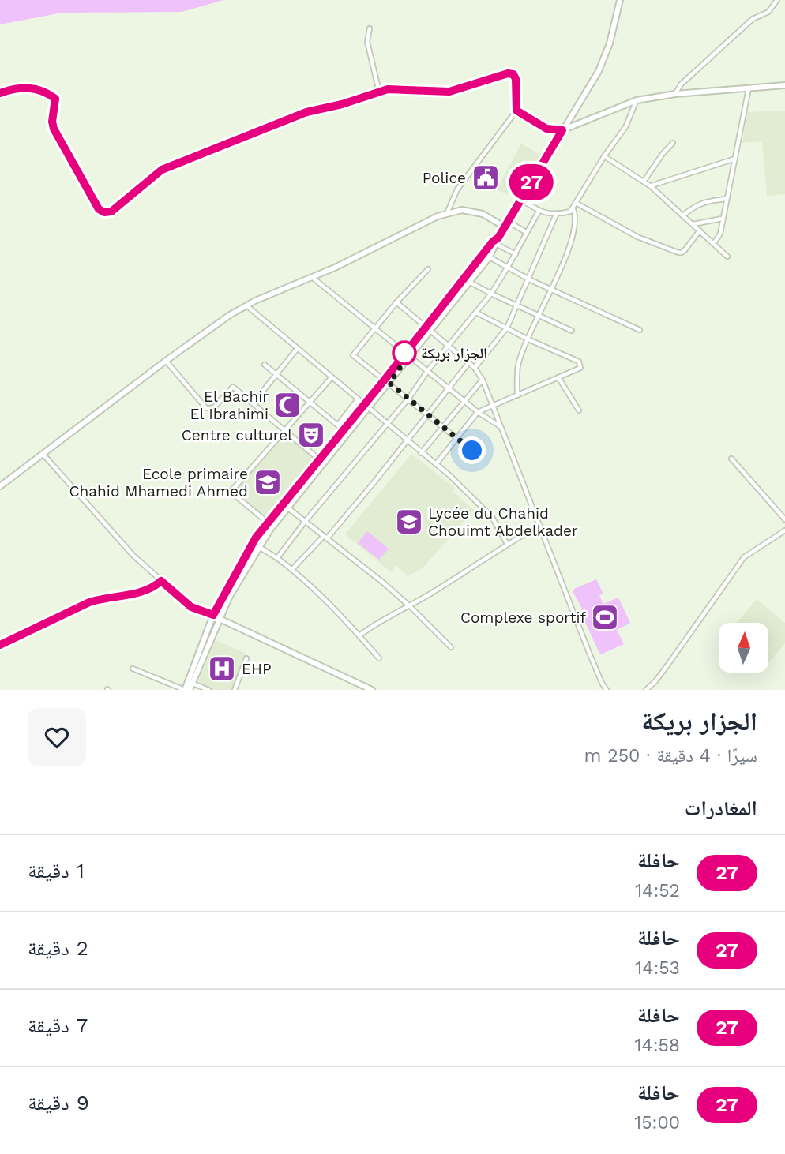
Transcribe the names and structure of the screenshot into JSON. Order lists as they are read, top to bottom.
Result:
{
  "places": {
    "public building": ["Police"],
    "other": ["الجزار بريكة"],
    "mosque": ["El Bachir El Ibrahimi"],
    "theatre": ["Centre culturel"],
    "school or university": ["Ecole primaire Chahid Mhamedi Ahmed", "Lycée du Chahid Chouimt Abdelkader"],
    "sports": ["Complexe sportif"],
    "hospital": ["EHP"]
  },
  "lines": ["bus line 27"],
  "north": "top",
  "page": {
    "on_map": "27",
    "heading": [
      ["الجزار بريكة", "سيرًا · 4 دقيقة · 250 m"],
      "المغادرات"
    ],
    "list": [
      {
        "mark": "27",
        "name": "حافلة",
        "note": "14:52",
        "value": "1 دقيقة"
      },
      {
        "mark": "27",
        "name": "حافلة",
        "note": "14:53",
        "value": "2 دقيقة"
      },
      {
        "mark": "27",
        "name": "حافلة",
        "note": "14:58",
        "value": "7 دقيقة"
      },
      {
        "mark": "27",
        "name": "حافلة",
        "note": "15:00",
        "value": "9 دقيقة"
      }
    ]
  }
}
